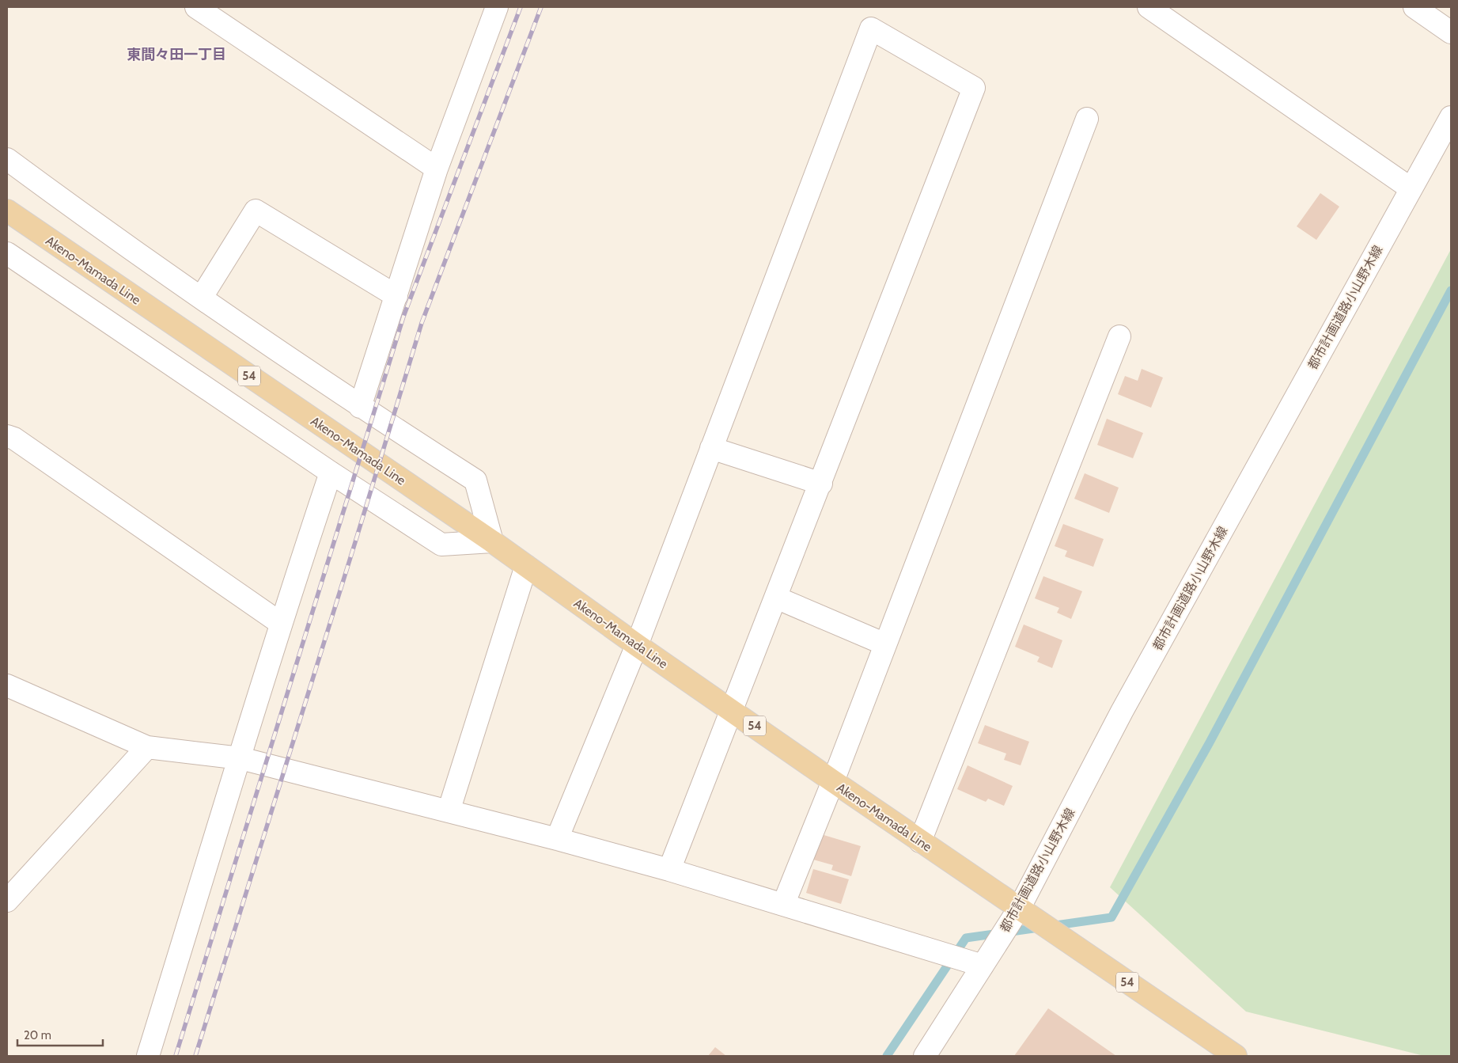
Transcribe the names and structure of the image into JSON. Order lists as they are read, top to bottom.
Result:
{
  "streets": {
    "main road": ["Akeno-Mamada Line", "54"],
    "street": ["都市計画道路小山野木線"]
  },
  "crossings": [
    ["Akeno-Mamada Line", "都市計画道路小山野木線"]
  ],
  "districts": ["東間々田一丁目"],
  "scale_bar": "20 m"
}
